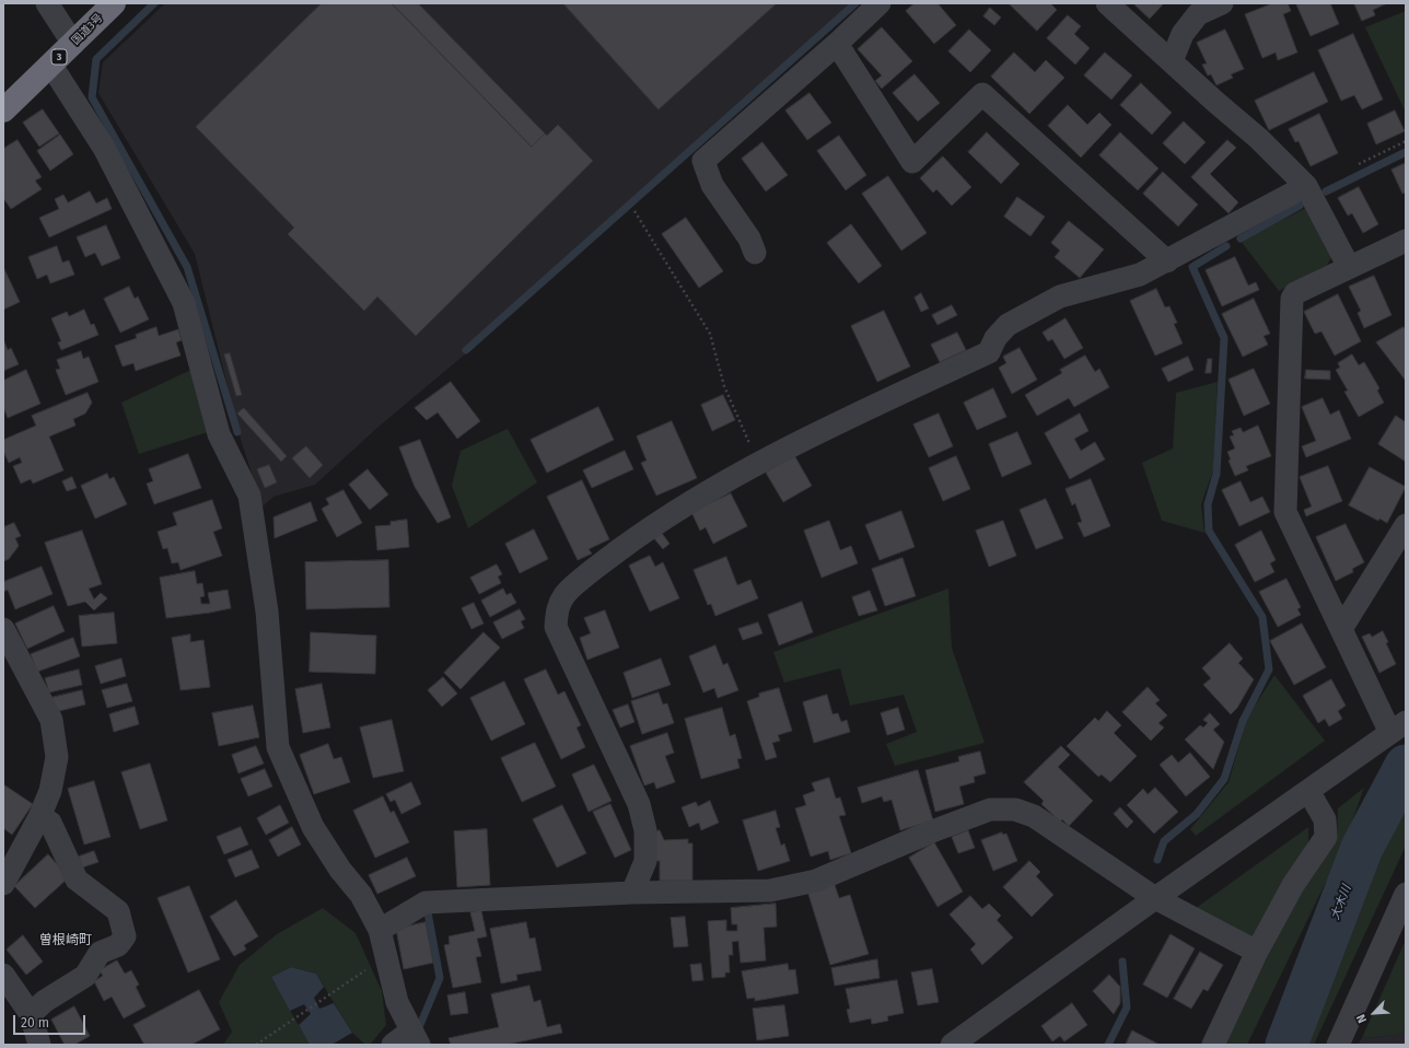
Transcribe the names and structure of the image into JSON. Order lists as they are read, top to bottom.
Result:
{
  "streets": {
    "highway": ["国道3号", "3"]
  },
  "districts": ["曽根崎町"],
  "water": ["大木川"],
  "scale_bar": "20 m",
  "north": "bottom left"
}
